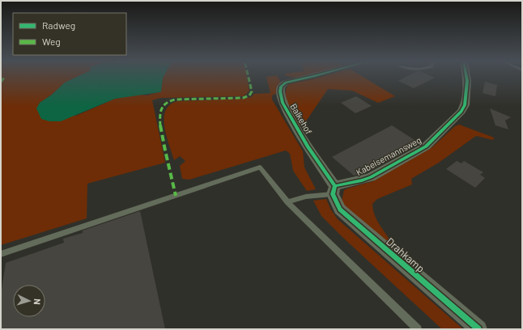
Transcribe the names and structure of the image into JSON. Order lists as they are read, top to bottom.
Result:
{
  "streets": {
    "street": ["Balkehof", "Kabeisemannsweg", "Drahkamp"]
  },
  "crossings": [
    ["Balkehof", "Kabeisemannsweg"],
    ["Balkehof", "Drahkamp"],
    ["Kabeisemannsweg", "Drahkamp"]
  ],
  "legend": ["Radweg", "Weg"],
  "north": "right"
}
